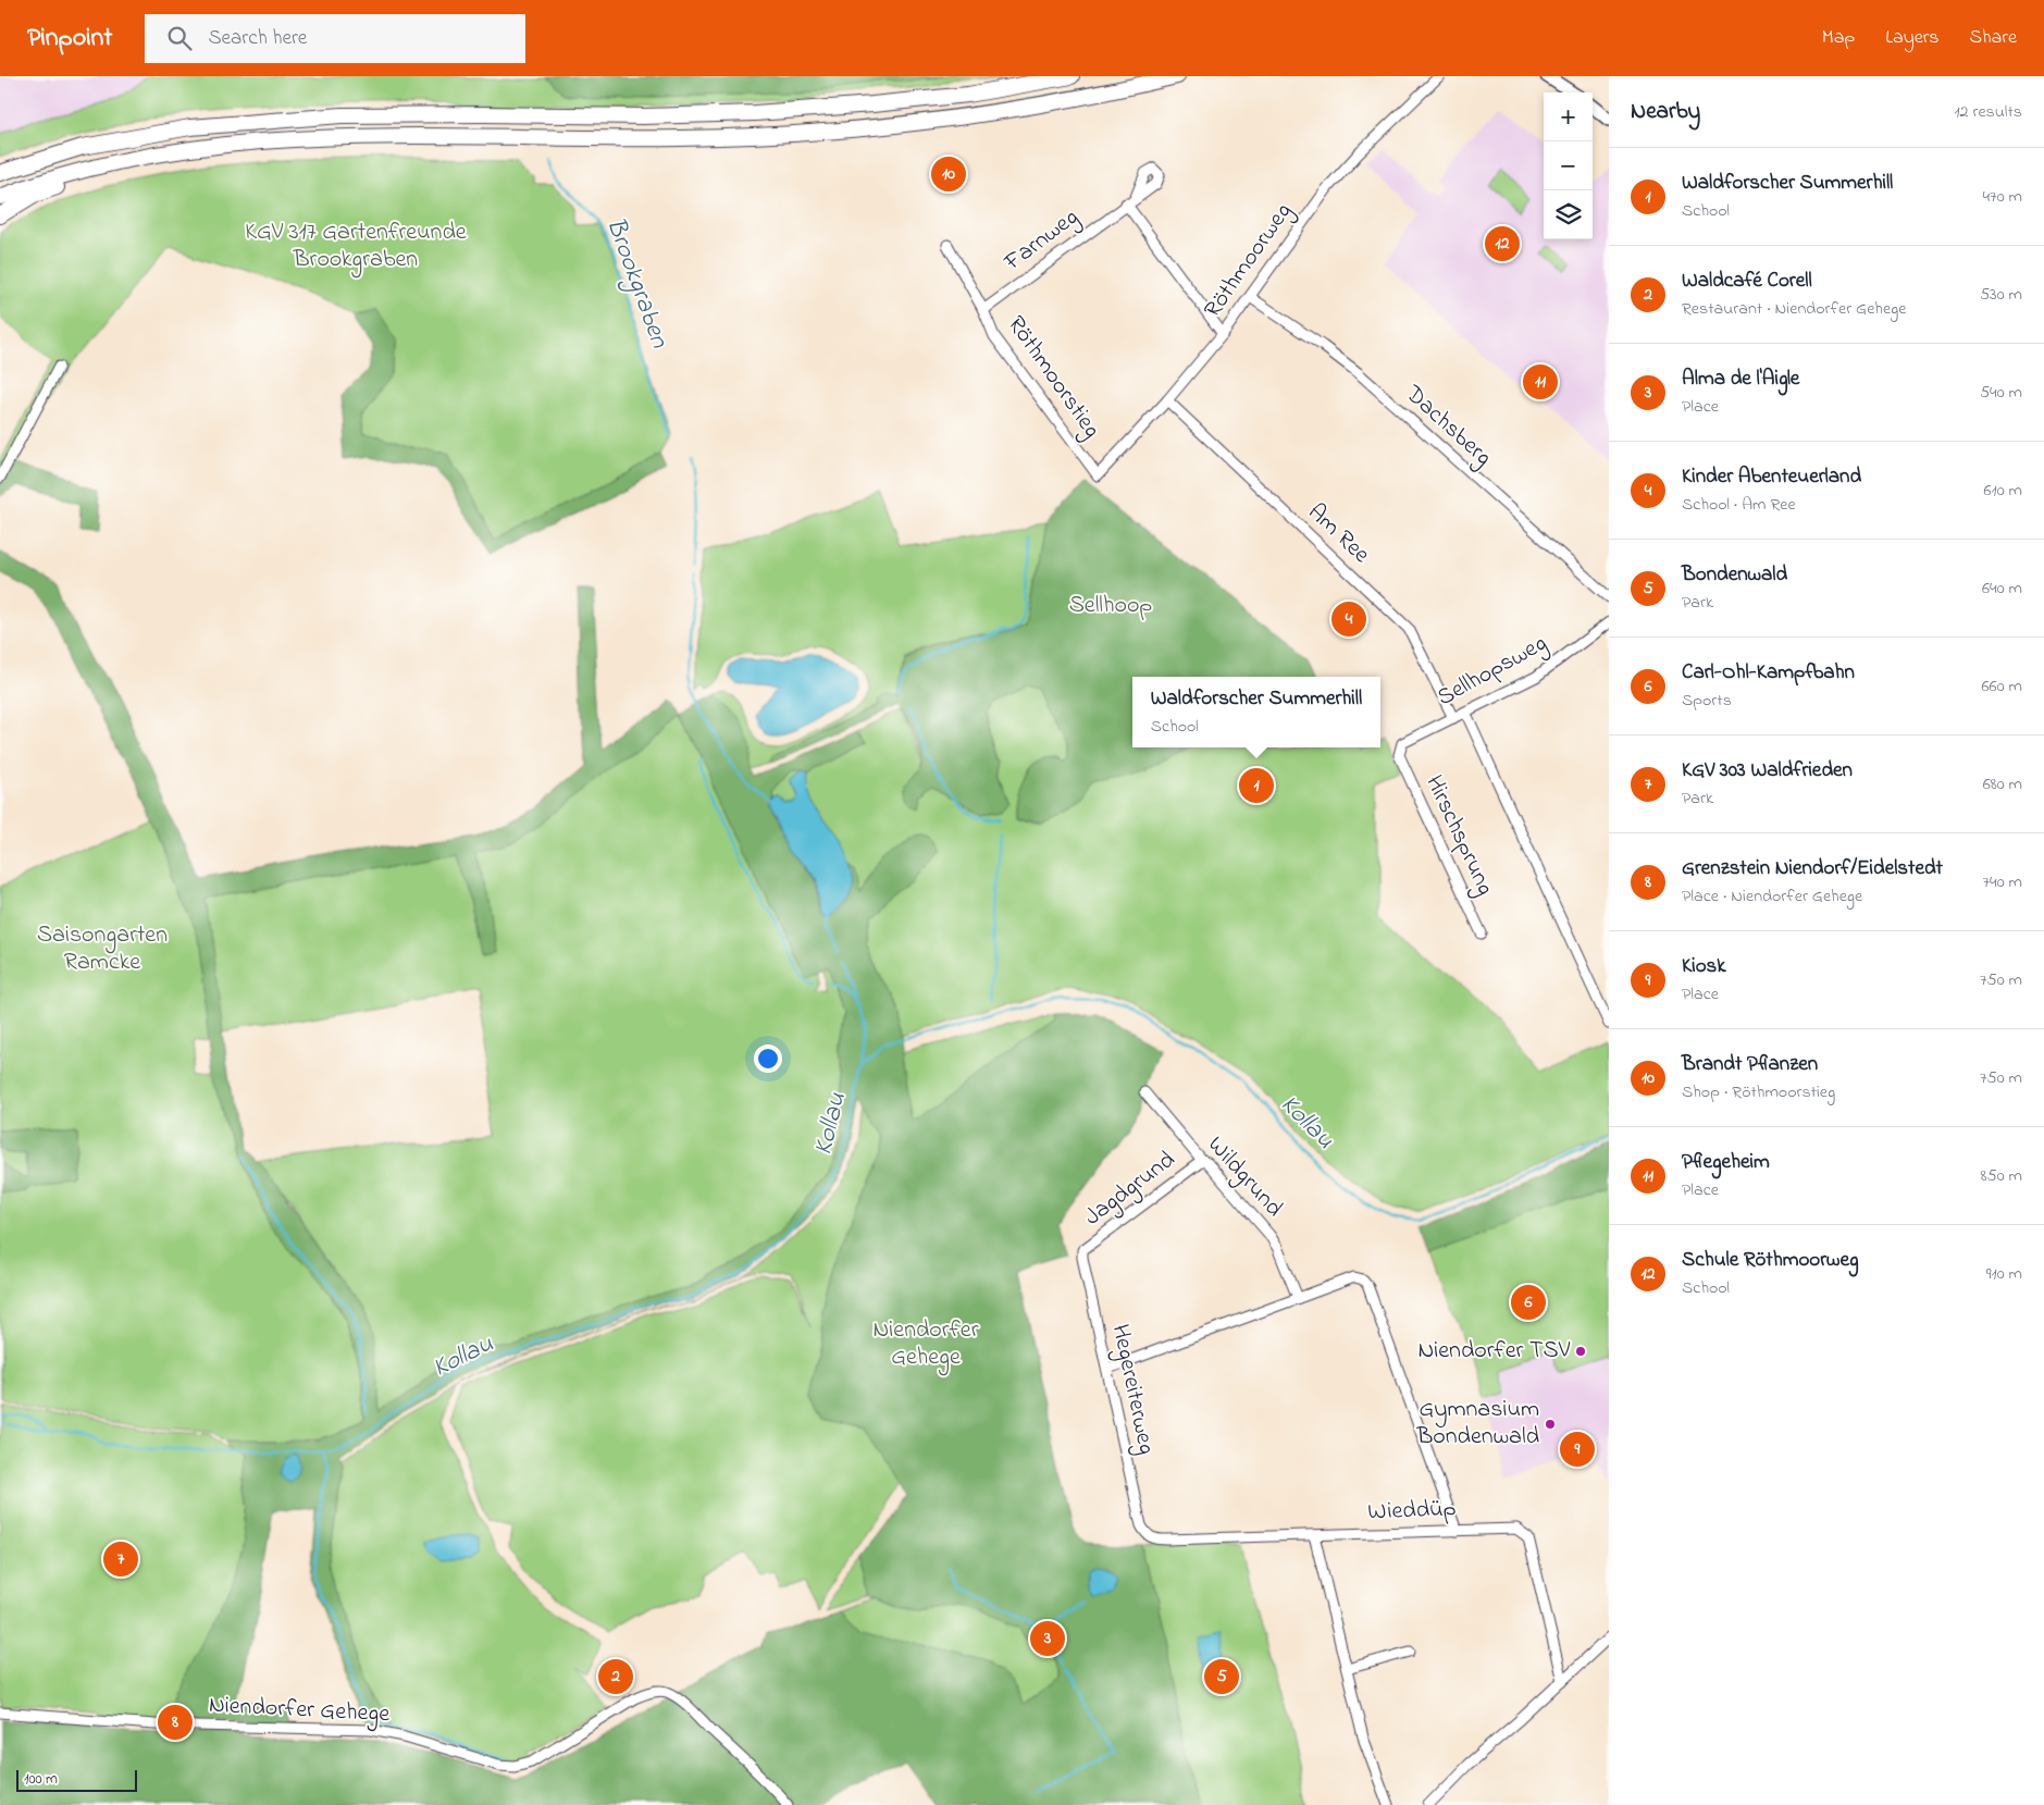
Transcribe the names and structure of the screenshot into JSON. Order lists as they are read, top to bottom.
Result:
{
  "streets": {
    "street": [
      "Farnweg",
      "Röthmoorweg",
      "Röthmoorstieg",
      "Dachsberg",
      "Am Ree",
      "Sellhopsweg",
      "Hirschsprung",
      "Wildgrund",
      "Jagdgrund",
      "Hegereiterweg",
      "Wieddüp",
      "Niendorfer Gehege"
    ]
  },
  "crossings": [
    ["Farnweg", "Röthmoorstieg"],
    ["Röthmoorweg", "Röthmoorstieg"],
    ["Röthmoorweg", "Dachsberg"],
    ["Röthmoorweg", "Am Ree"],
    ["Am Ree", "Sellhopsweg"],
    ["Sellhopsweg", "Hirschsprung"],
    ["Wildgrund", "Jagdgrund"],
    ["Jagdgrund", "Hegereiterweg"],
    ["Hegereiterweg", "Wieddüp"]
  ],
  "water": ["Brookgraben", "Kollau"],
  "parks": [
    "KGV 317 Gartenfreunde Brookgraben",
    "Sellhoop",
    "Saisongarten Ramcke",
    "Niendorfer Gehege"
  ],
  "places": ["Niendorfer TSV", "Gymnasium Bondenwald"],
  "scale_bar": "100 m",
  "page": {
    "header": "Pinpoint",
    "search": "Search here",
    "nav": ["Map", "Layers", "Share"],
    "heading": ["Nearby", "12 results"],
    "map_buttons": ["+", "−"],
    "list": [
      {
        "mark": "1",
        "name": "Waldforscher Summerhill",
        "note": "School",
        "value": "470 m"
      },
      {
        "mark": "2",
        "name": "Waldcafé Corell",
        "note": "Restaurant · Niendorfer Gehege",
        "value": "530 m"
      },
      {
        "mark": "3",
        "name": "Alma de l'Aigle",
        "note": "Place",
        "value": "540 m"
      },
      {
        "mark": "4",
        "name": "Kinder Abenteuerland",
        "note": "School · Am Ree",
        "value": "610 m"
      },
      {
        "mark": "5",
        "name": "Bondenwald",
        "note": "Park",
        "value": "640 m"
      },
      {
        "mark": "6",
        "name": "Carl-Ohl-Kampfbahn",
        "note": "Sports",
        "value": "660 m"
      },
      {
        "mark": "7",
        "name": "KGV 303 Waldfrieden",
        "note": "Park",
        "value": "680 m"
      },
      {
        "mark": "8",
        "name": "Grenzstein Niendorf/Eidelstedt",
        "note": "Place · Niendorfer Gehege",
        "value": "740 m"
      },
      {
        "mark": "9",
        "name": "Kiosk",
        "note": "Place",
        "value": "750 m"
      },
      {
        "mark": "10",
        "name": "Brandt Pflanzen",
        "note": "Shop · Röthmoorstieg",
        "value": "750 m"
      },
      {
        "mark": "11",
        "name": "Pflegeheim",
        "note": "Place",
        "value": "850 m"
      },
      {
        "mark": "12",
        "name": "Schule Röthmoorweg",
        "note": "School",
        "value": "910 m"
      }
    ],
    "pins": [
      "10",
      "12",
      "11",
      "4",
      "1",
      "6",
      "9",
      "7",
      "3",
      "2",
      "5",
      "8"
    ],
    "popup": ["Waldforscher Summerhill", "School"],
    "scale": "100 m"
  }
}
